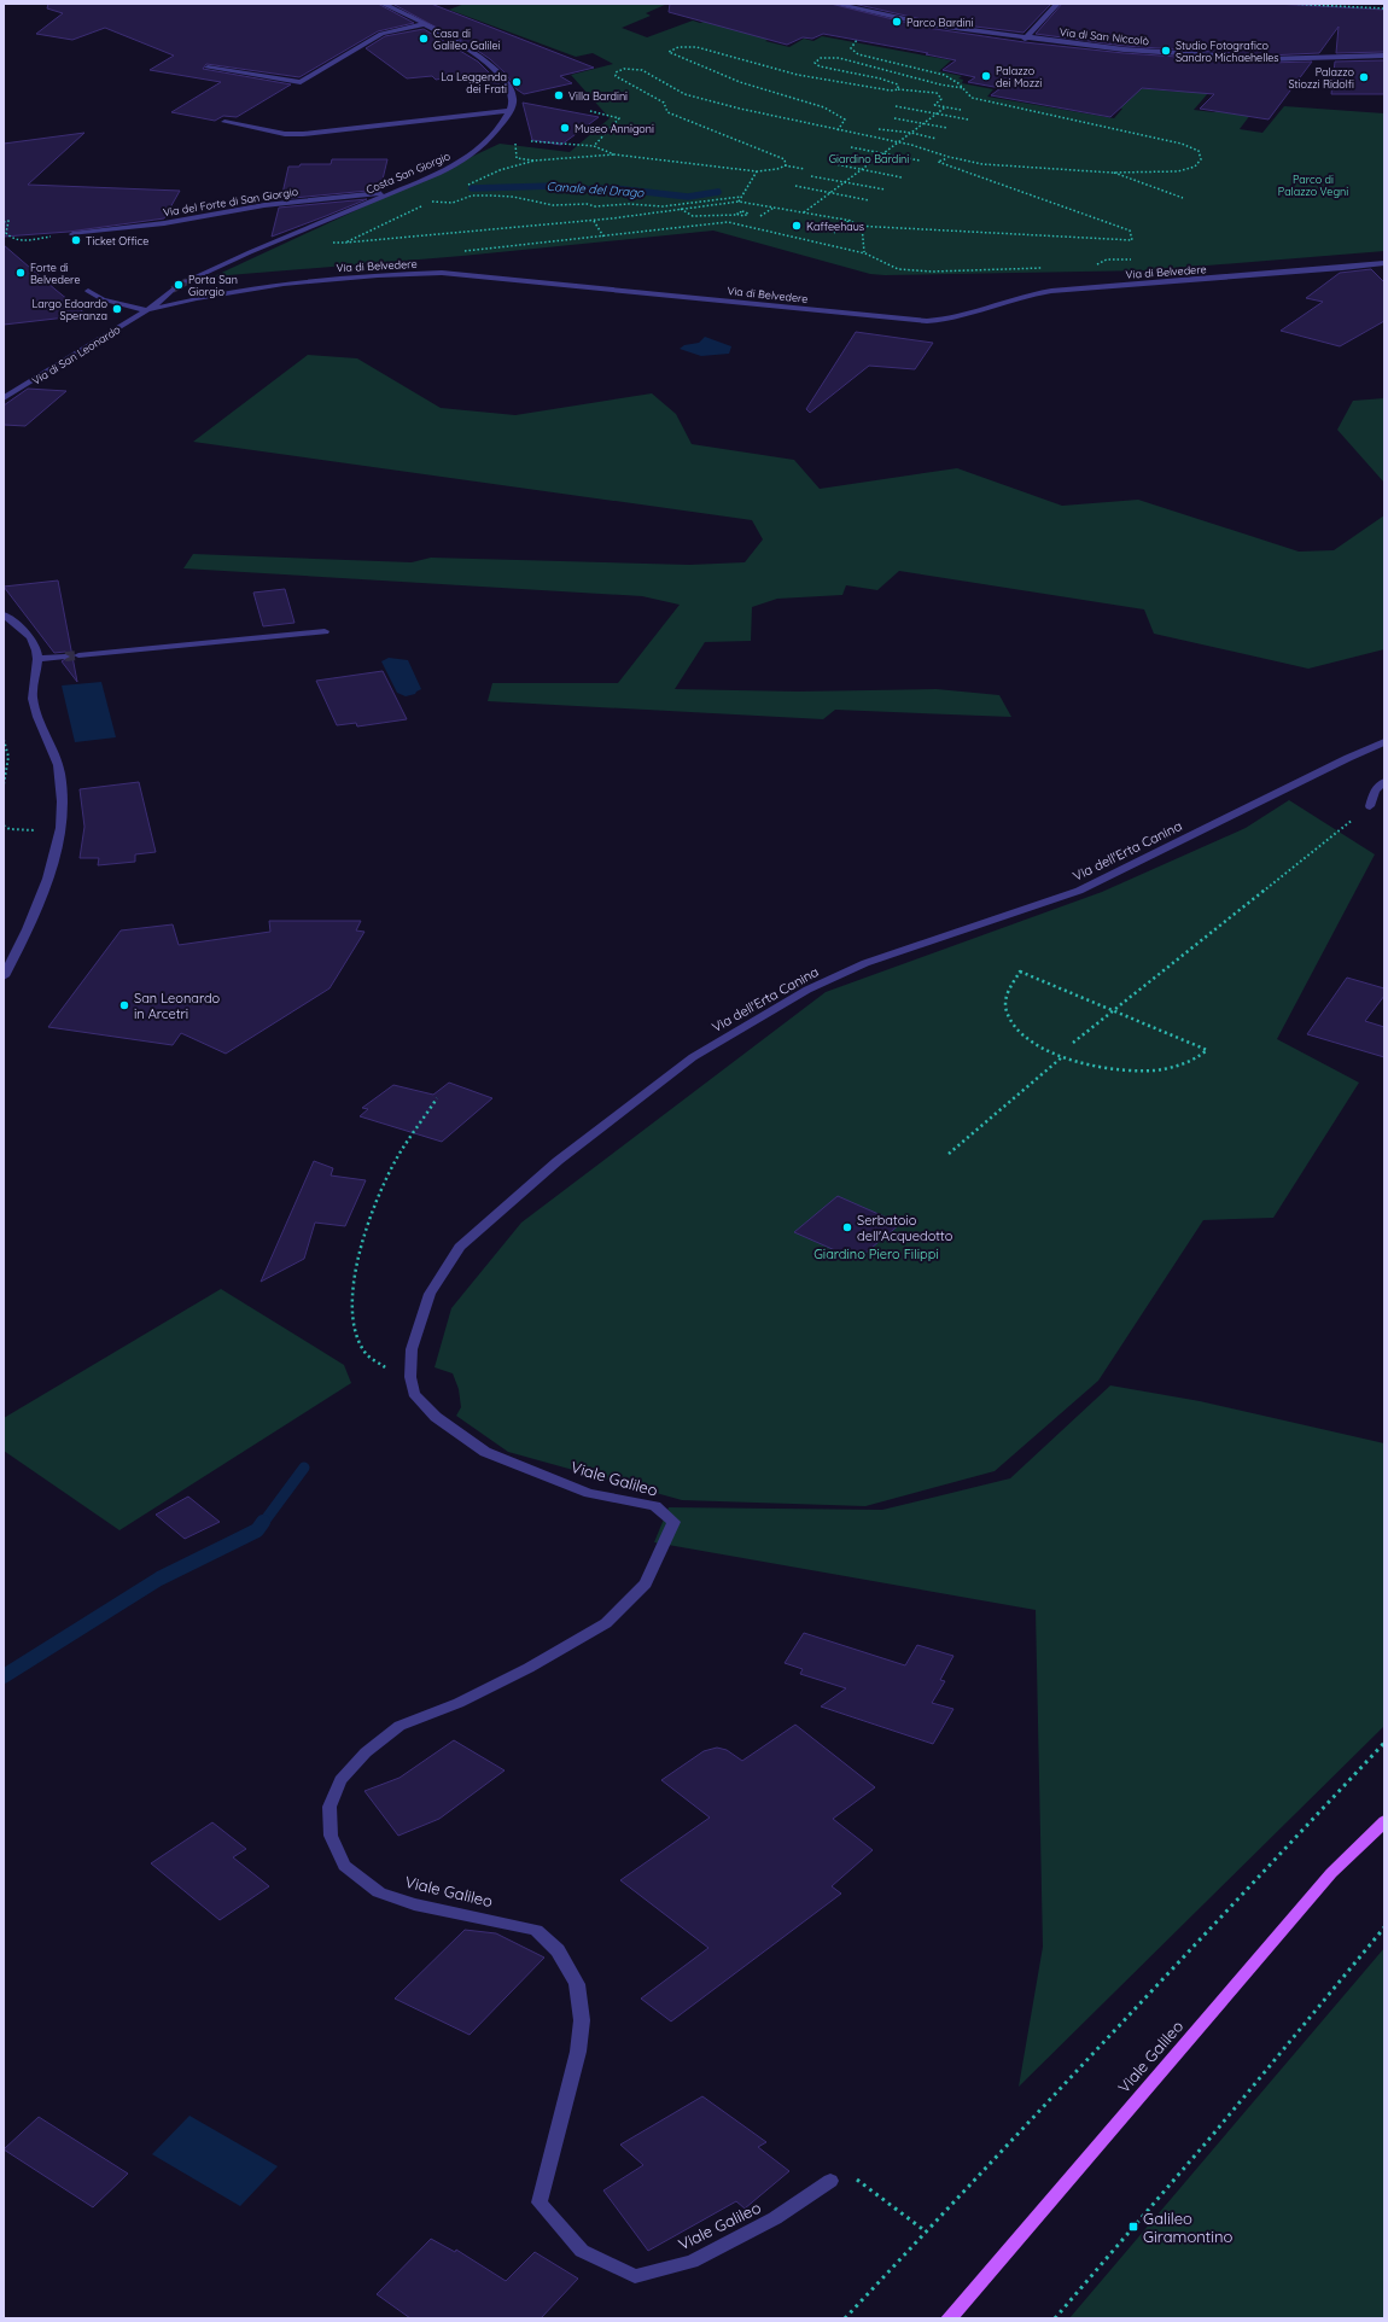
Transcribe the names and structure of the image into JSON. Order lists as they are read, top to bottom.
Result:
{
  "streets": {
    "main road": ["Viale Galileo"],
    "street": [
      "Via di San Niccolò",
      "Costa San Giorgio",
      "Via del Forte di San Giorgio",
      "Via di Belvedere",
      "Via di San Leonardo",
      "Via dell'Erta Canina"
    ]
  },
  "crossings": [
    ["Costa San Giorgio", "Via del Forte di San Giorgio"],
    ["Via di Belvedere", "Via di San Leonardo"],
    ["Via dell'Erta Canina", "Viale Galileo"]
  ],
  "water": ["Canale del Drago"],
  "parks": ["Giardino Bardini", "Parco di Palazzo Vegni", "Giardino Piero Filippi"],
  "places": {
    "other": [
      "Parco Bardini",
      "Casa di Galileo Galilei",
      "Studio Fotografico Sandro Michaehelles",
      "Palazzo dei Mozzi",
      "Palazzo Stiozzi Ridolfi",
      "La Leggenda dei Frati",
      "Villa Bardini",
      "Museo Annigoni",
      "Kaffeehaus",
      "Ticket Office",
      "Forte di Belvedere",
      "Porta San Giorgio",
      "Largo Edoardo Speranza",
      "San Leonardo in Arcetri",
      "Serbatoio dell'Acquedotto"
    ],
    "transit": ["Galileo Giramontino"]
  }
}
